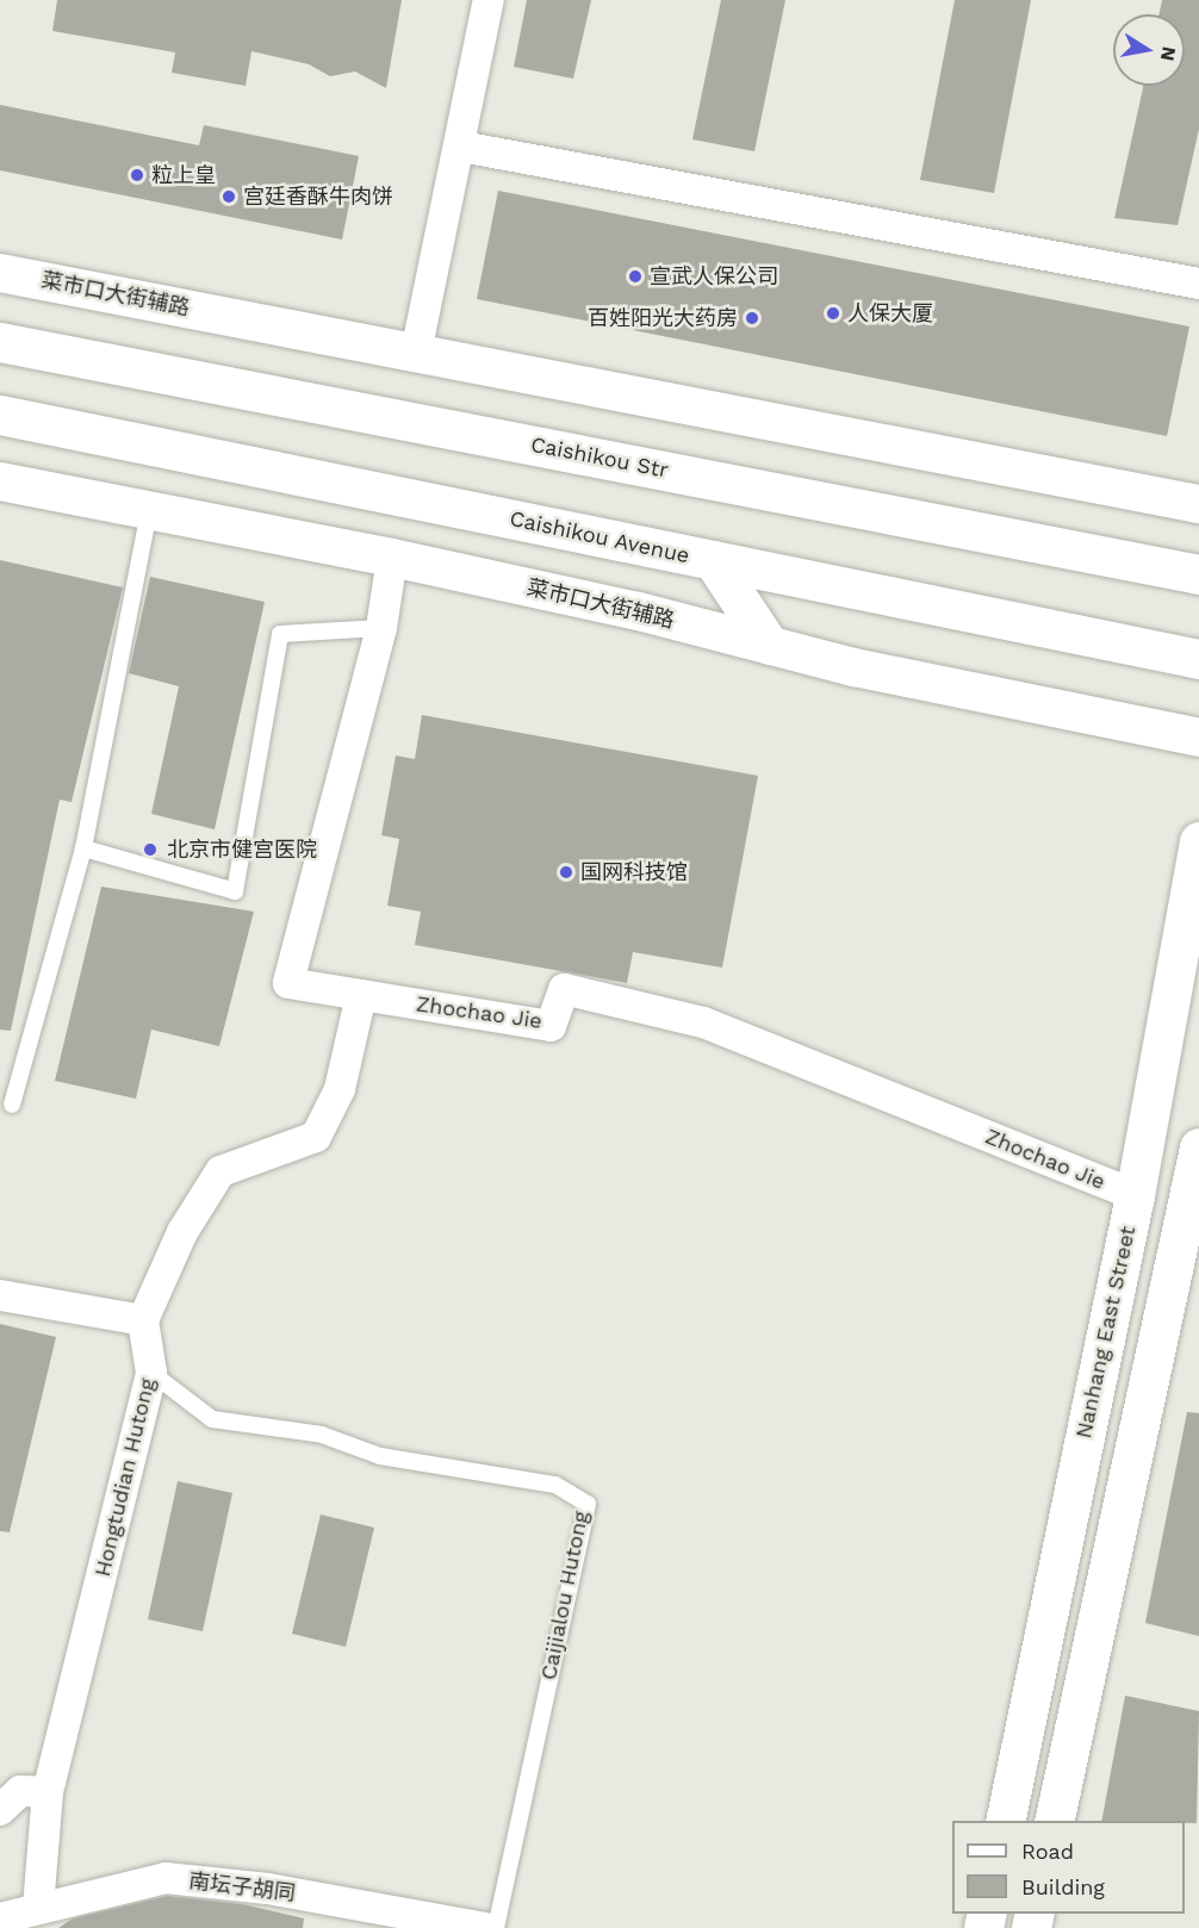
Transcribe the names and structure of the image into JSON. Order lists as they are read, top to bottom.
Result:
{
  "streets": {
    "main road": ["Caishikou Str", "Caishikou Avenue", "Nanhang East Street"],
    "street": [
      "菜市口大街辅路",
      "Zhochao Jie",
      "Hongtudian Hutong",
      "南坛子胡同"
    ],
    "lane": ["Caijialou Hutong"]
  },
  "crossings": [
    ["菜市口大街辅路", "Zhochao Jie"],
    ["Zhochao Jie", "Nanhang East Street"],
    ["Hongtudian Hutong", "Caijialou Hutong"],
    ["Hongtudian Hutong", "南坛子胡同"]
  ],
  "places": [
    "粒上皇",
    "宫廷香酥牛肉饼",
    "宣武人保公司",
    "人保大厦",
    "百姓阳光大药房",
    "北京市健宫医院",
    "国网科技馆"
  ],
  "legend": ["Road", "Building"],
  "north": "right"
}
